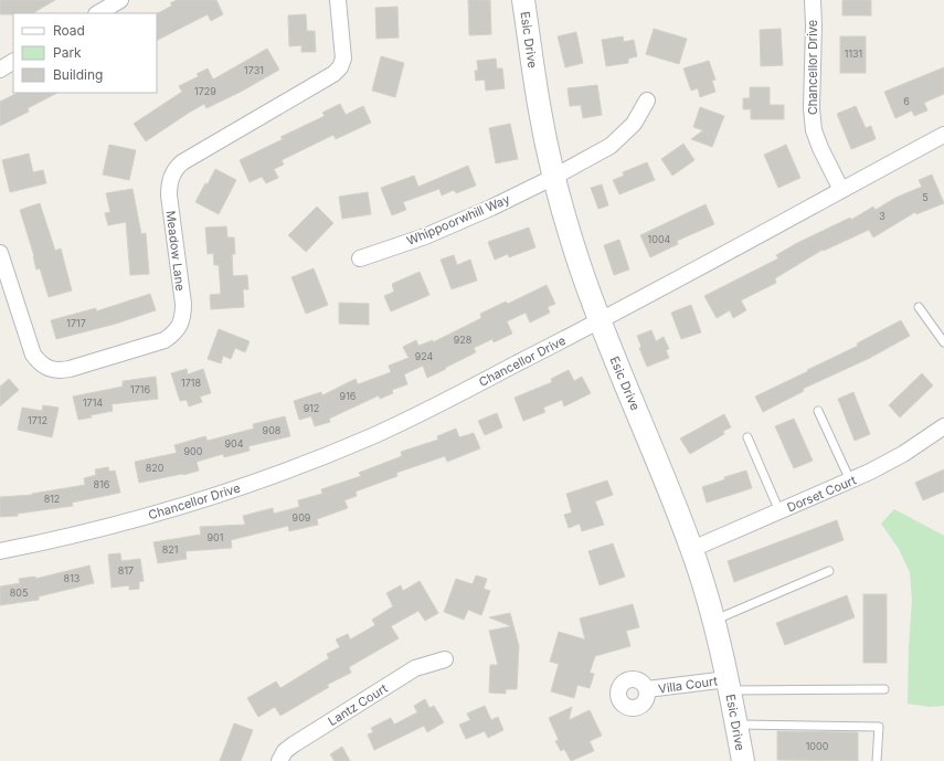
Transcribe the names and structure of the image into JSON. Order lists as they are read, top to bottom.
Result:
{
  "streets": {
    "street": [
      "Esic Drive",
      "Chancellor Drive",
      "Whippoorwhill Way",
      "Meadow Lane",
      "Dorset Court",
      "Villa Court",
      "Lantz Court"
    ]
  },
  "crossings": [
    ["Esic Drive", "Chancellor Drive"],
    ["Esic Drive", "Whippoorwhill Way"],
    ["Esic Drive", "Dorset Court"],
    ["Esic Drive", "Villa Court"]
  ],
  "house_numbers": [
    "1131",
    "1731",
    "1729",
    "6",
    "5",
    "3",
    "1004",
    "1717",
    "928",
    "924",
    "1718",
    "1716",
    "916",
    "1714",
    "912",
    "1712",
    "908",
    "904",
    "900",
    "820",
    "816",
    "812",
    "909",
    "901",
    "821",
    "817",
    "813",
    "805",
    "1000"
  ],
  "legend": ["Road", "Park", "Building"]
}
